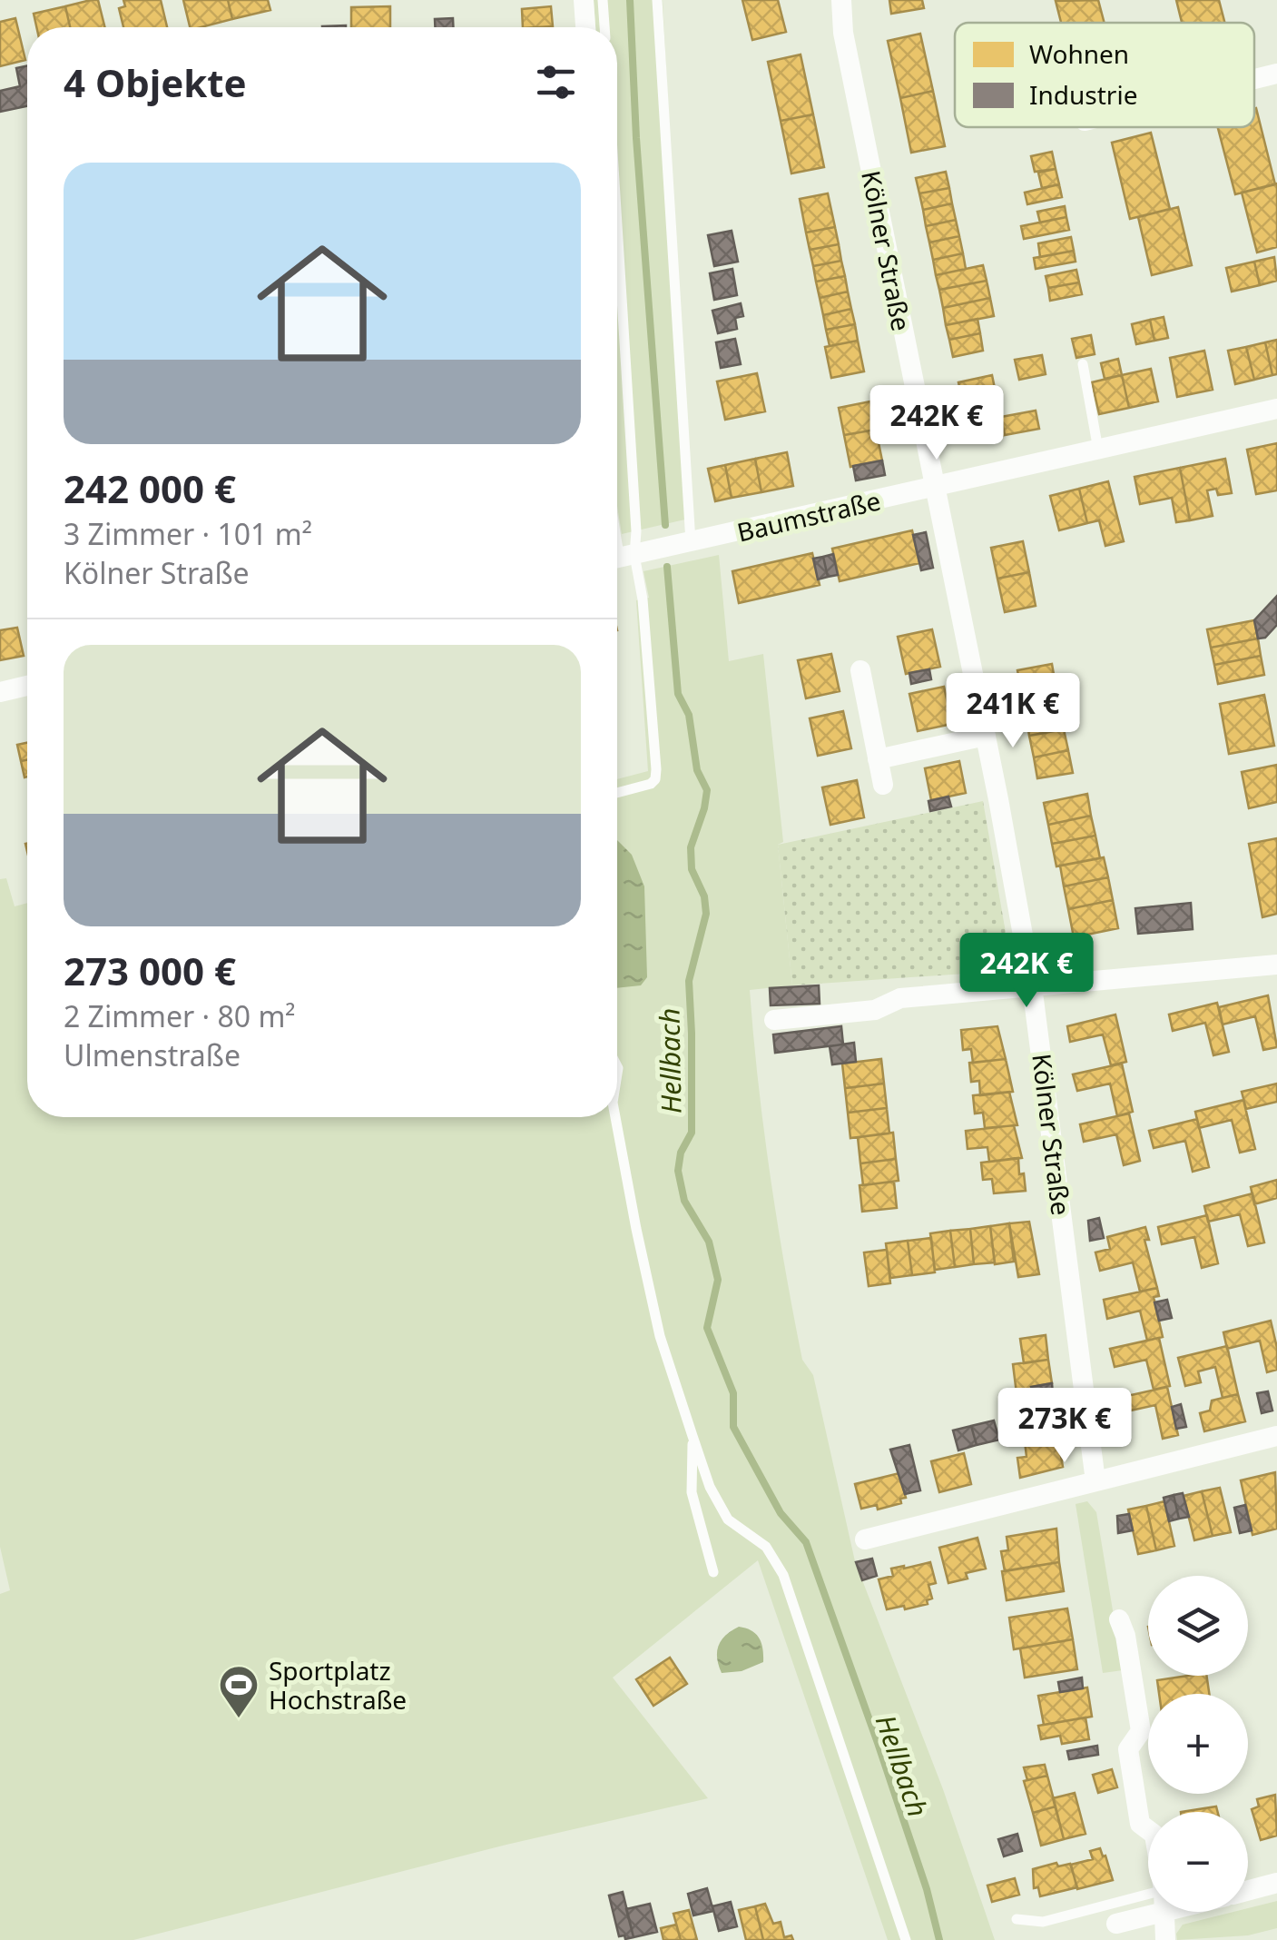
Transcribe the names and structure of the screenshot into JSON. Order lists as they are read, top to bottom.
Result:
{
  "streets": {
    "street": ["Kölner Straße", "Baumstraße"]
  },
  "crossings": [
    ["Kölner Straße", "Baumstraße"]
  ],
  "water": ["Hellbach"],
  "places": {
    "sports": ["Sportplatz Hochstraße"]
  },
  "legend": ["Wohnen", "Industrie"],
  "page": {
    "heading": "4 Objekte",
    "list": [
      {
        "name": "242 000 €",
        "note": "3 Zimmer · 101 m² · Kölner Straße"
      },
      {
        "name": "273 000 €",
        "note": "2 Zimmer · 80 m² · Ulmenstraße"
      }
    ],
    "price": [
      "242K €",
      "241K €",
      "242K €",
      "273K €"
    ],
    "map_buttons": ["+", "−"]
  }
}
